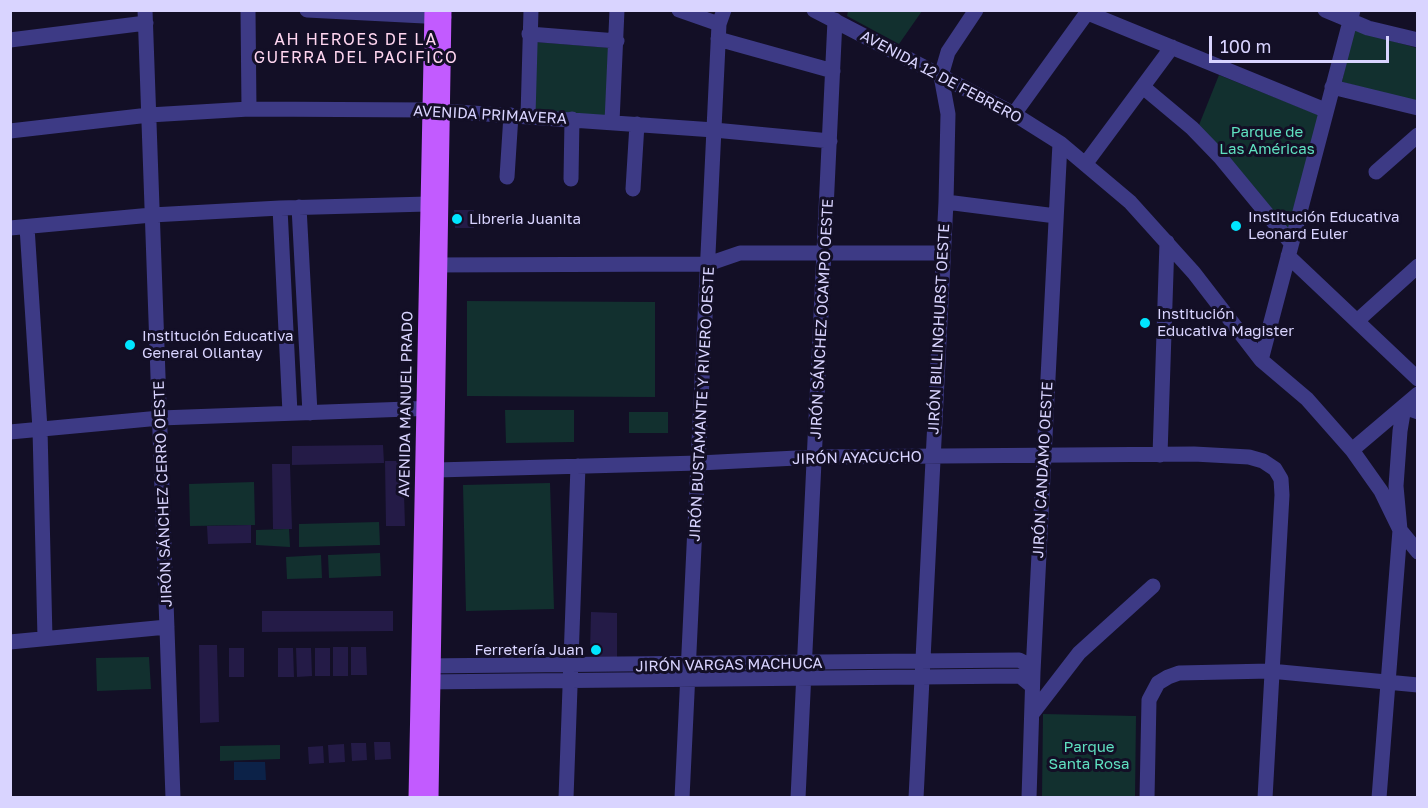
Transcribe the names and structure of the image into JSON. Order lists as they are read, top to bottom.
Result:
{
  "streets": {
    "main road": ["AVENIDA MANUEL PRADO"],
    "street": [
      "AVENIDA 12 DE FEBRERO",
      "AVENIDA PRIMAVERA",
      "JIRÓN SÁNCHEZ OCAMPO OESTE",
      "JIRÓN BILLINGHURST OESTE",
      "JIRÓN BUSTAMANTE Y RIVERO OESTE",
      "JIRÓN AYACUCHO",
      "JIRÓN CANDAMO OESTE",
      "JIRÓN SÁNCHEZ CERRO OESTE",
      "JIRÓN VARGAS MACHUCA"
    ]
  },
  "crossings": [
    ["AVENIDA 12 DE FEBRERO", "JIRÓN SÁNCHEZ OCAMPO OESTE"],
    ["AVENIDA 12 DE FEBRERO", "JIRÓN BILLINGHURST OESTE"],
    ["AVENIDA 12 DE FEBRERO", "JIRÓN CANDAMO OESTE"],
    ["AVENIDA PRIMAVERA", "JIRÓN SÁNCHEZ OCAMPO OESTE"],
    ["AVENIDA PRIMAVERA", "AVENIDA MANUEL PRADO"],
    ["AVENIDA PRIMAVERA", "JIRÓN BUSTAMANTE Y RIVERO OESTE"],
    ["AVENIDA PRIMAVERA", "JIRÓN SÁNCHEZ CERRO OESTE"],
    ["JIRÓN SÁNCHEZ OCAMPO OESTE", "JIRÓN AYACUCHO"],
    ["JIRÓN SÁNCHEZ OCAMPO OESTE", "JIRÓN VARGAS MACHUCA"],
    ["JIRÓN BILLINGHURST OESTE", "JIRÓN AYACUCHO"],
    ["JIRÓN BILLINGHURST OESTE", "JIRÓN VARGAS MACHUCA"],
    ["AVENIDA MANUEL PRADO", "JIRÓN AYACUCHO"],
    ["AVENIDA MANUEL PRADO", "JIRÓN VARGAS MACHUCA"],
    ["JIRÓN BUSTAMANTE Y RIVERO OESTE", "JIRÓN AYACUCHO"],
    ["JIRÓN BUSTAMANTE Y RIVERO OESTE", "JIRÓN VARGAS MACHUCA"],
    ["JIRÓN AYACUCHO", "JIRÓN CANDAMO OESTE"],
    ["JIRÓN CANDAMO OESTE", "JIRÓN VARGAS MACHUCA"]
  ],
  "districts": ["AH HEROES DE LA GUERRA DEL PACIFICO"],
  "parks": ["Parque de Las Américas", "Parque Santa Rosa"],
  "places": [
    "Libreria Juanita",
    "Institución Educativa Leonard Euler",
    "Institución Educativa Magister",
    "Institución Educativa General Ollantay",
    "Ferretería Juan"
  ],
  "scale_bar": "100 m"
}
